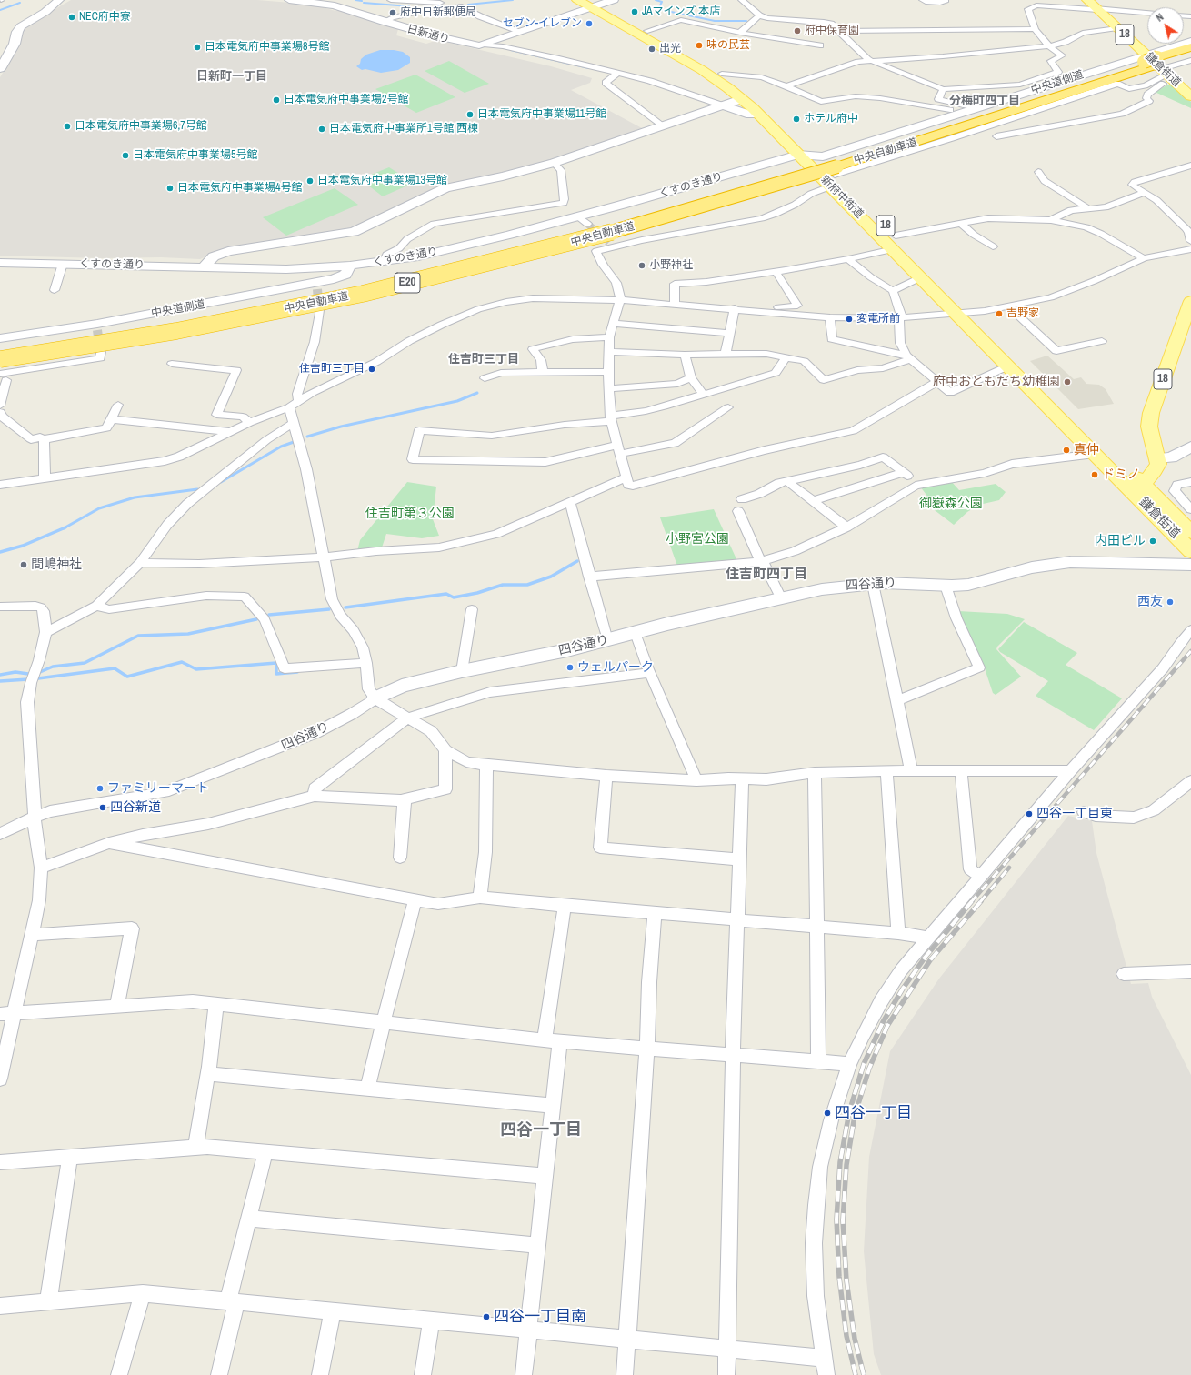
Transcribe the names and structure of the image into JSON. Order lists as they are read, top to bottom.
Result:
{
  "streets": {
    "highway": ["中央自動車道", "E20"],
    "main road": ["18", "鎌倉街道", "新府中街道"],
    "street": [
      "日新通り",
      "中央道側道",
      "くすのき通り",
      "四谷通り"
    ]
  },
  "crossings": [
    ["18", "鎌倉街道"],
    ["鎌倉街道", "中央道側道"],
    ["鎌倉街道", "新府中街道"],
    ["中央道側道", "くすのき通り"],
    ["中央道側道", "新府中街道"],
    ["くすのき通り", "新府中街道"]
  ],
  "districts": [
    "日新町一丁目",
    "分梅町四丁目",
    "住吉町三丁目",
    "住吉町四丁目",
    "四谷一丁目"
  ],
  "parks": ["御嶽森公園", "住吉町第３公園", "小野宮公園"],
  "places": [
    "JAマインズ 本店",
    "府中日新郵便局",
    "NEC府中寮",
    "セブン-イレブン",
    "府中保育園",
    "味の民芸",
    "日本電気府中事業場8号館",
    "出光",
    "日本電気府中事業場2号館",
    "日本電気府中事業場11号館",
    "ホテル府中",
    "日本電気府中事業場6,7号館",
    "日本電気府中事業所1号館 西棟",
    "日本電気府中事業場5号館",
    "日本電気府中事業場13号館",
    "日本電気府中事業場4号館",
    "小野神社",
    "吉野家",
    "変電所前",
    "住吉町三丁目",
    "府中おともだち幼稚園",
    "真仲",
    "ドミノ",
    "内田ビル",
    "間嶋神社",
    "西友",
    "ウェルパーク",
    "ファミリーマート",
    "四谷新道",
    "四谷一丁目東",
    "四谷一丁目",
    "四谷一丁目南"
  ],
  "north": "top left"
}
